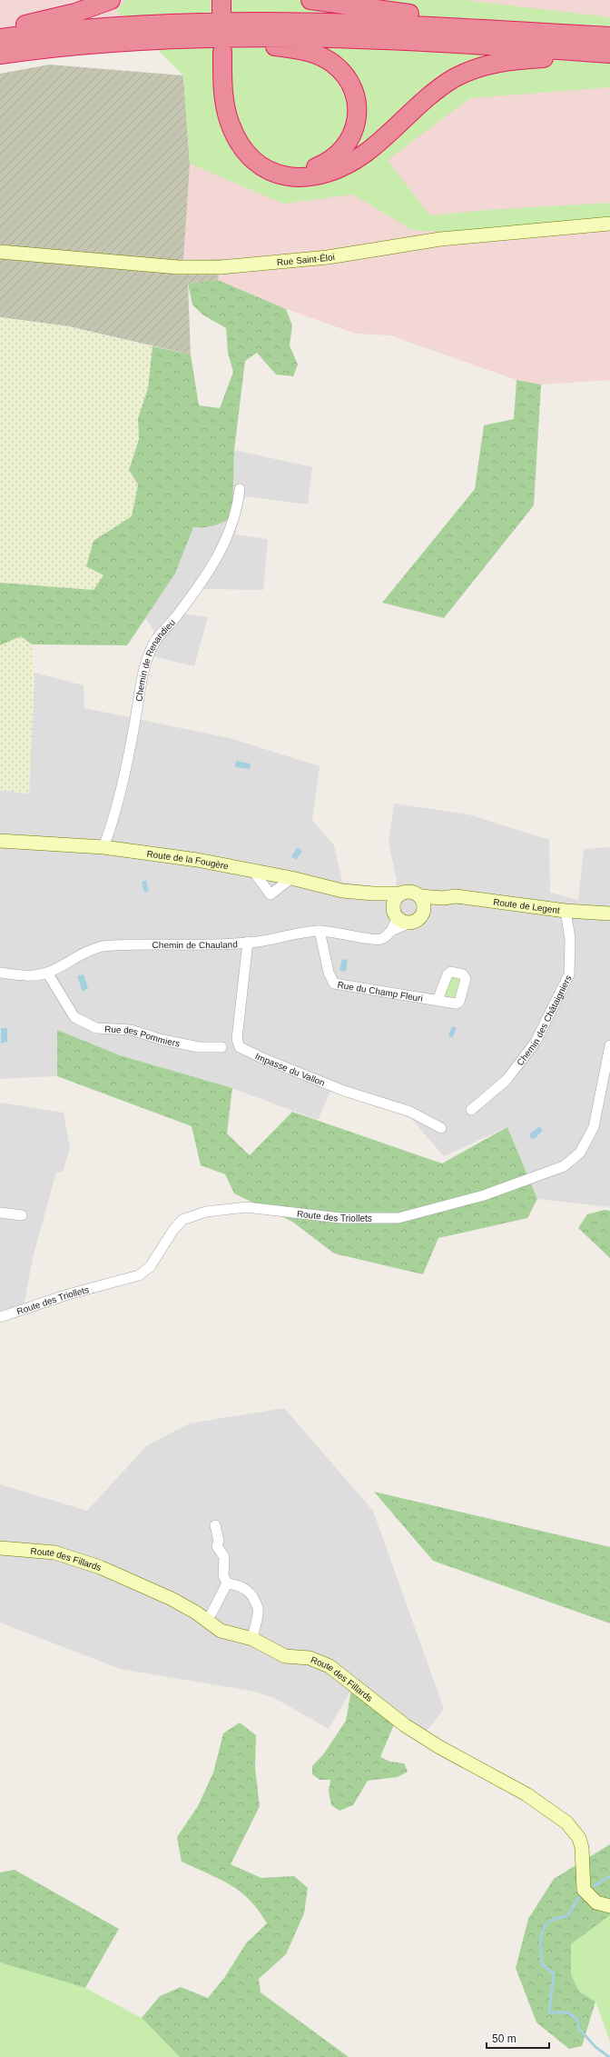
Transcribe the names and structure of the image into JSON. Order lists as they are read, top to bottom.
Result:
{
  "streets": {
    "street": [
      "Rue Saint-Éloi",
      "Chemin de Renandieu",
      "Route de la Fougère",
      "Route de Legent",
      "Chemin de Chauland",
      "Rue du Champ Fleuri",
      "Chemin des Châtaigniers",
      "Rue des Pommiers",
      "Impasse du Vallon",
      "Route des Triollets",
      "Route des Fillards"
    ]
  },
  "crossings": [
    ["Chemin de Renandieu", "Route de la Fougère"],
    ["Route de la Fougère", "Route de Legent"],
    ["Route de la Fougère", "Chemin de Chauland"],
    ["Route de Legent", "Chemin de Chauland"],
    ["Route de Legent", "Chemin des Châtaigniers"],
    ["Chemin de Chauland", "Rue du Champ Fleuri"],
    ["Chemin de Chauland", "Rue des Pommiers"],
    ["Chemin de Chauland", "Impasse du Vallon"]
  ],
  "scale_bar": "50 m"
}
